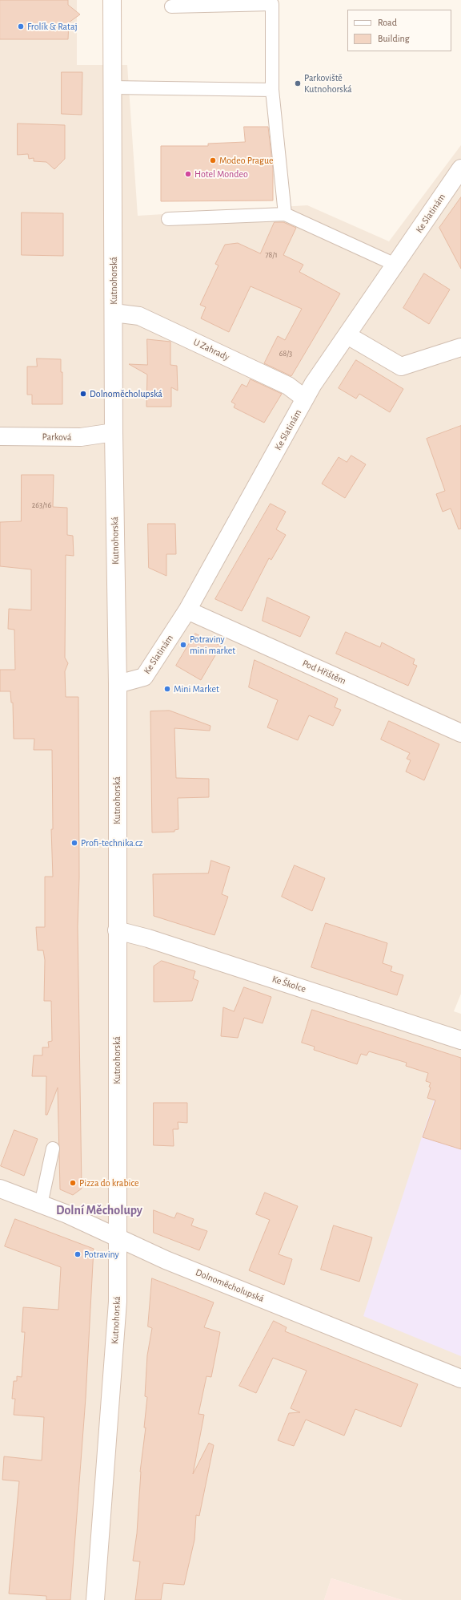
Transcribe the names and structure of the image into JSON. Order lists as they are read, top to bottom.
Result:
{
  "streets": {
    "street": [
      "Ke Slatinám",
      "Kutnohorská",
      "U Zahrady",
      "Parková",
      "Pod Hřištěm",
      "Ke Školce",
      "Dolnoměcholupská"
    ]
  },
  "crossings": [
    ["Ke Slatinám", "Kutnohorská"],
    ["Ke Slatinám", "U Zahrady"],
    ["Ke Slatinám", "Pod Hřištěm"],
    ["Kutnohorská", "U Zahrady"],
    ["Kutnohorská", "Parková"],
    ["Kutnohorská", "Ke Školce"],
    ["Kutnohorská", "Dolnoměcholupská"]
  ],
  "districts": ["Dolní Měcholupy"],
  "places": [
    "Frolík & Rataj",
    "Parkoviště Kutnohorská",
    "Modeo Prague",
    "Hotel Mondeo",
    "Dolnoměcholupská",
    "Potraviny mini market",
    "Mini Market",
    "Profi-technika.cz",
    "Pizza do krabice",
    "Potraviny"
  ],
  "house_numbers": ["78/1", "68/3", "263/16"],
  "legend": ["Road", "Building"]
}
